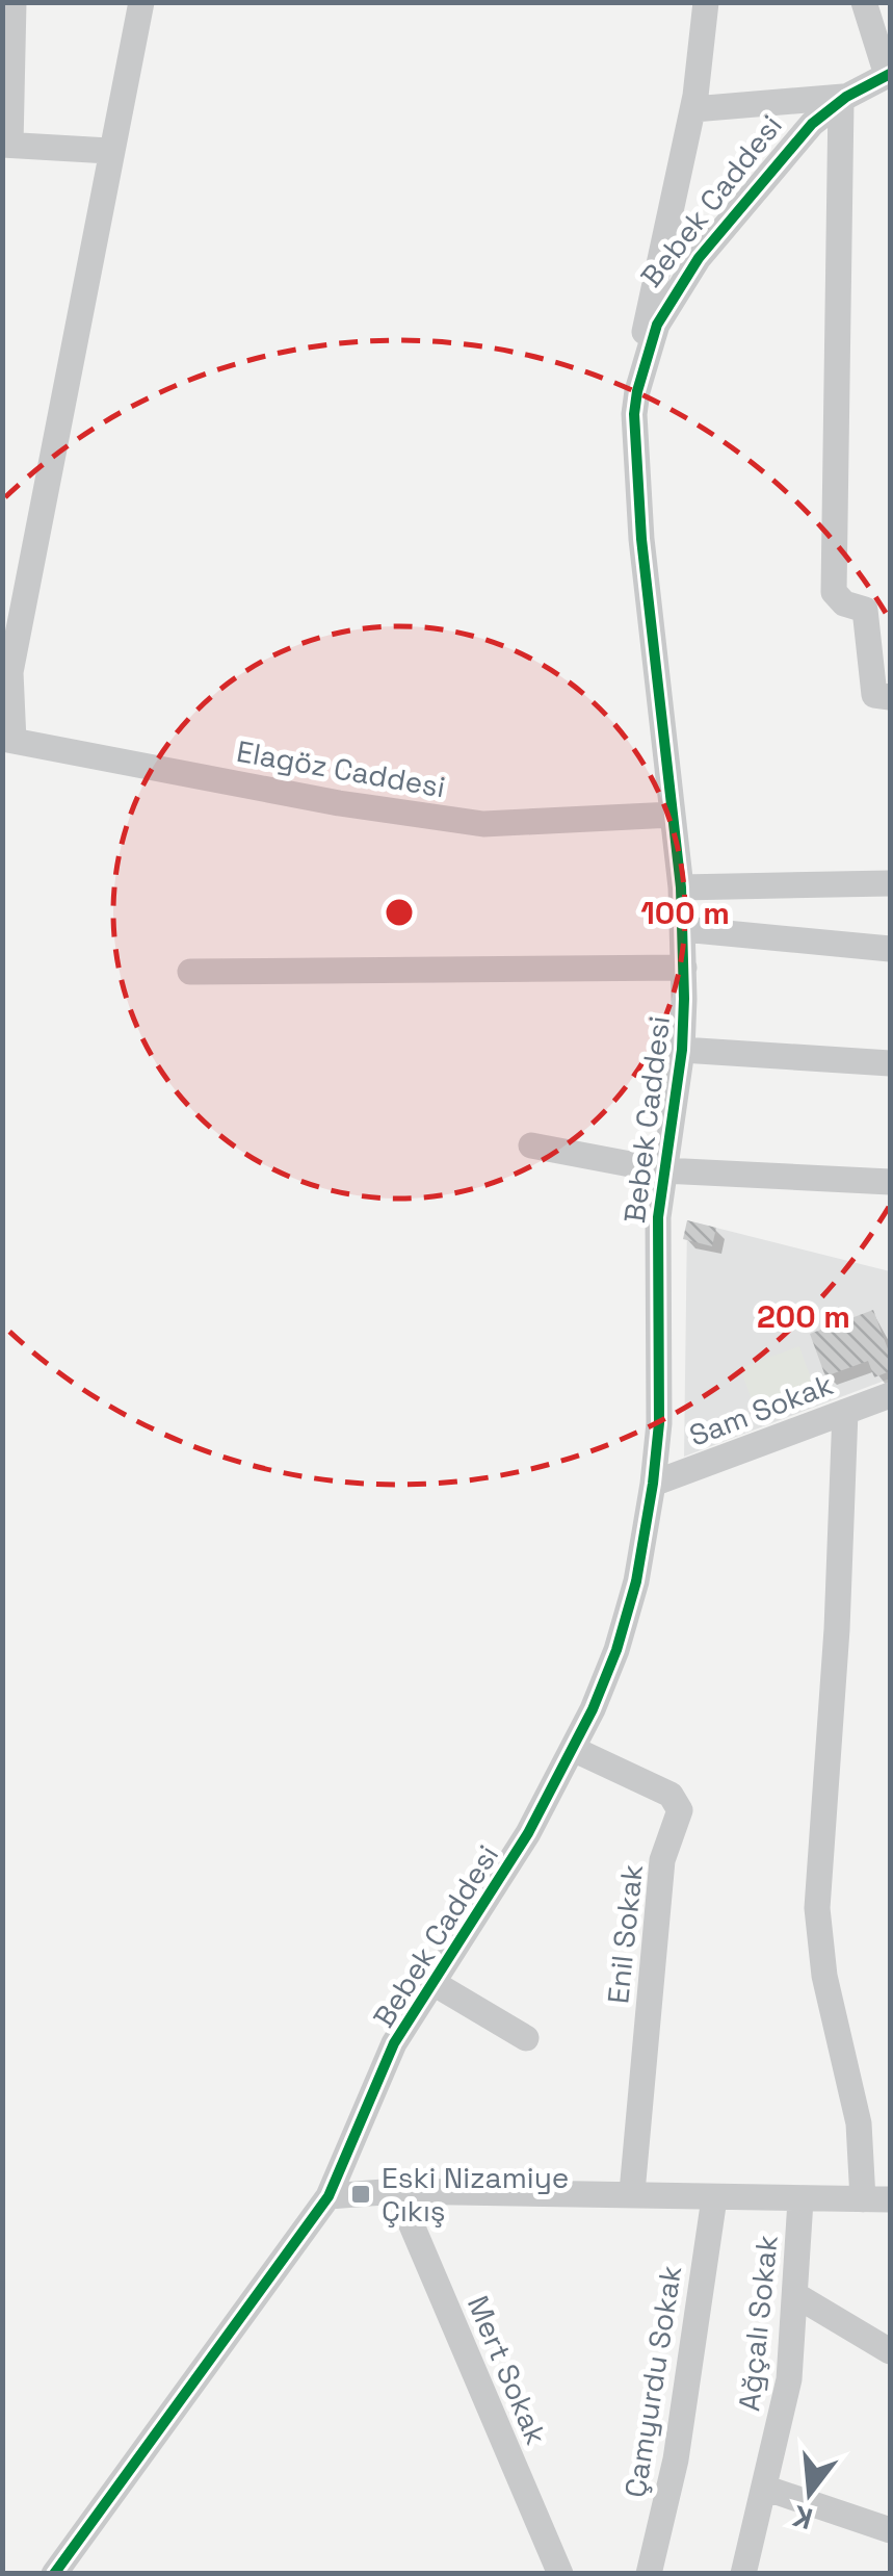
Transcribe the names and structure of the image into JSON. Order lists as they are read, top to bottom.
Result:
{
  "streets": {
    "street": [
      "Bebek Caddesi",
      "Elagöz Caddesi",
      "Sam Sokak",
      "Enil Sokak",
      "Ağçalı Sokak",
      "Mert Sokak",
      "Çamyurdu Sokak"
    ]
  },
  "crossings": [
    ["Bebek Caddesi", "Elagöz Caddesi"],
    ["Bebek Caddesi", "Sam Sokak"],
    ["Bebek Caddesi", "Enil Sokak"]
  ],
  "places": {
    "transit": ["Eski Nizamiye Çıkış"]
  },
  "north": "bottom",
  "rings": ["100 m", "200 m"]
}
